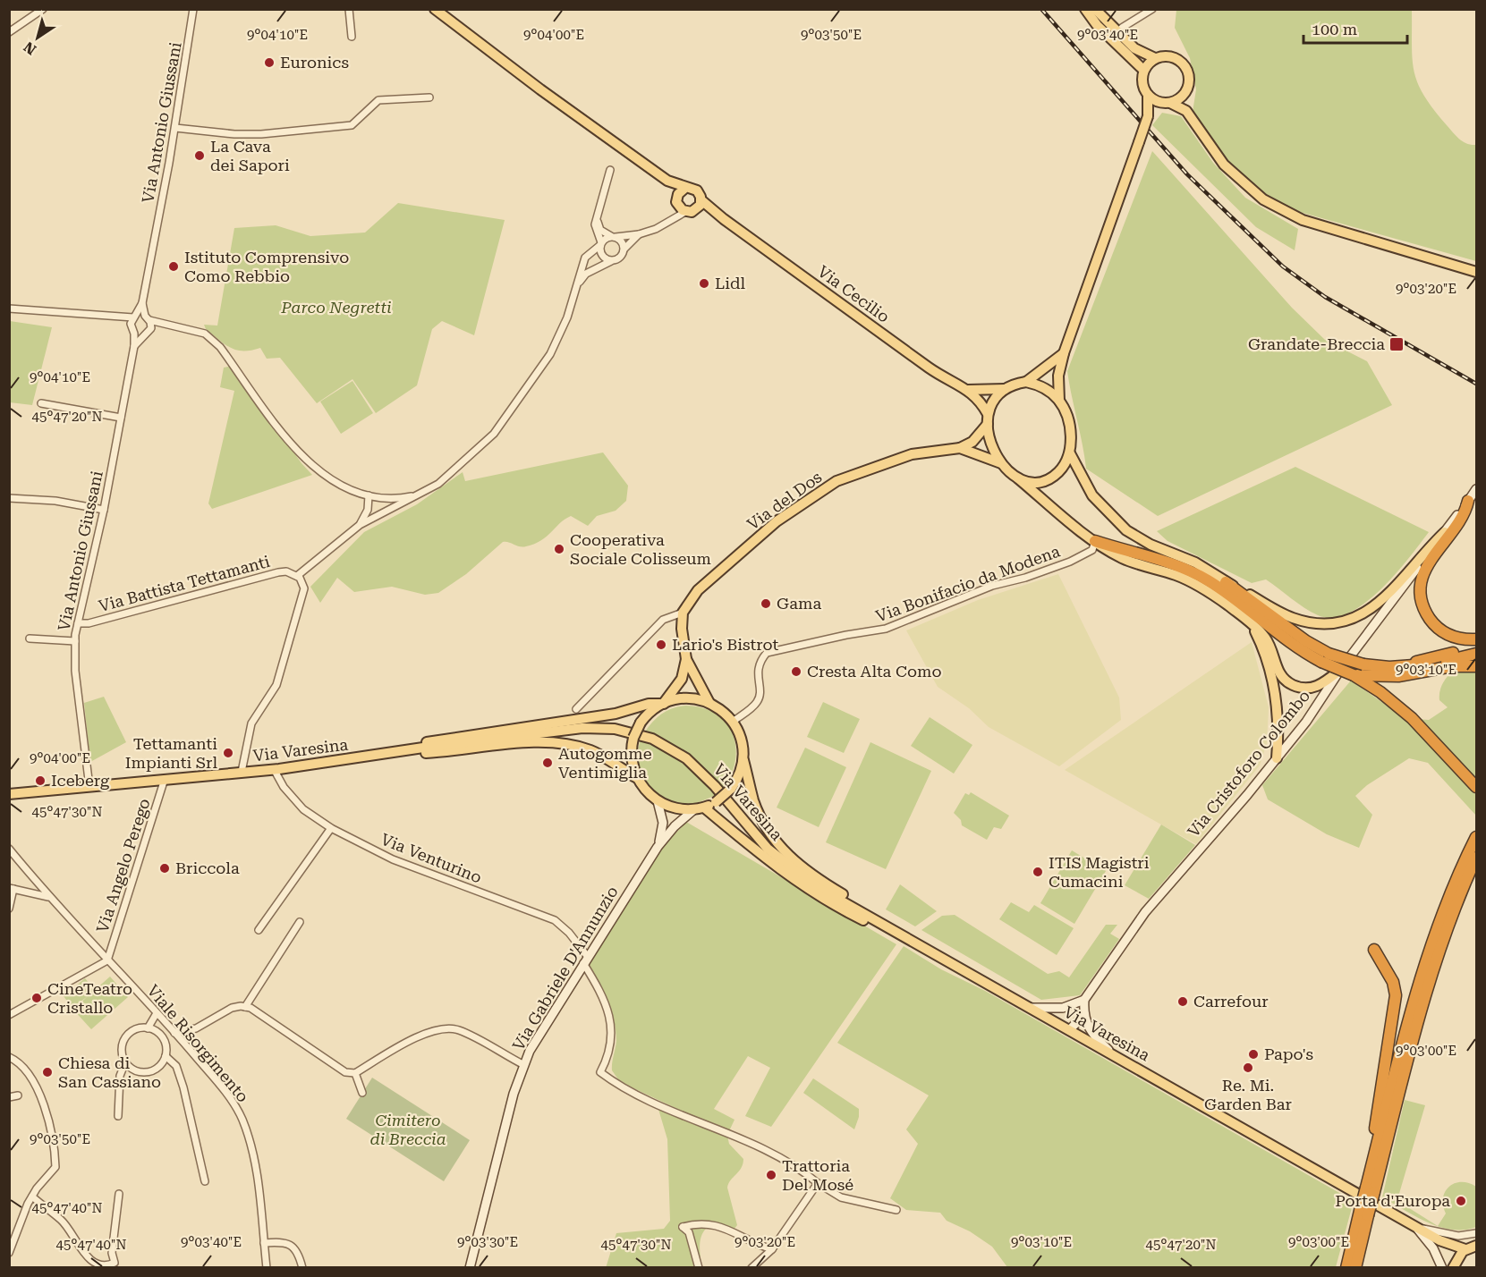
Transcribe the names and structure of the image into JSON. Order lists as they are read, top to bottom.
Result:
{
  "streets": {
    "main road": ["Via Cecilio", "Via del Dos", "Via Varesina"],
    "street": [
      "Via Antonio Giussani",
      "Via Battista Tettamanti",
      "Via Bonifacio da Modena",
      "Via Cristoforo Colombo",
      "Via Venturino",
      "Via Angelo Perego",
      "Via Gabriele D'Annunzio",
      "Viale Risorgimento"
    ]
  },
  "crossings": [
    ["Via Antonio Giussani", "Via Battista Tettamanti"],
    ["Via Antonio Giussani", "Via Varesina"],
    ["Via Cecilio", "Via del Dos"],
    ["Via Cecilio", "Via Bonifacio da Modena"],
    ["Via Cecilio", "Via Cristoforo Colombo"],
    ["Via Bonifacio da Modena", "Via Gabriele D'Annunzio"],
    ["Via Varesina", "Via Venturino"],
    ["Via Varesina", "Via Angelo Perego"],
    ["Via Venturino", "Via Gabriele D'Annunzio"],
    ["Via Angelo Perego", "Viale Risorgimento"]
  ],
  "parks": ["Parco Negretti", "Cimitero di Breccia"],
  "places": {
    "other": [
      "Euronics",
      "La Cava dei Sapori",
      "Istituto Comprensivo Como Rebbio",
      "Lidl",
      "Cooperativa Sociale Colisseum",
      "Gama",
      "Lario's Bistrot",
      "Cresta Alta Como",
      "Tettamanti Impianti Srl",
      "Autogomme Ventimiglia",
      "Iceberg",
      "Briccola",
      "ITIS Magistri Cumacini",
      "CineTeatro Cristallo",
      "Carrefour",
      "Papo's",
      "Re. Mi. Garden Bar",
      "Chiesa di San Cassiano",
      "Trattoria Del Mosé",
      "Porta d'Europa"
    ],
    "transit": ["Grandate-Breccia"]
  },
  "scale_bar": "100 m",
  "north": "bottom left",
  "coordinates": [
    "9°03'50\"E",
    "9°04'10\"E",
    "9°04'00\"E",
    "9°03'40\"E",
    "9°03'20\"E",
    "45°47'20\"N",
    "9°03'10\"E",
    "45°47'30\"N",
    "9°03'00\"E",
    "45°47'40\"N",
    "9°03'30\"E"
  ]
}
